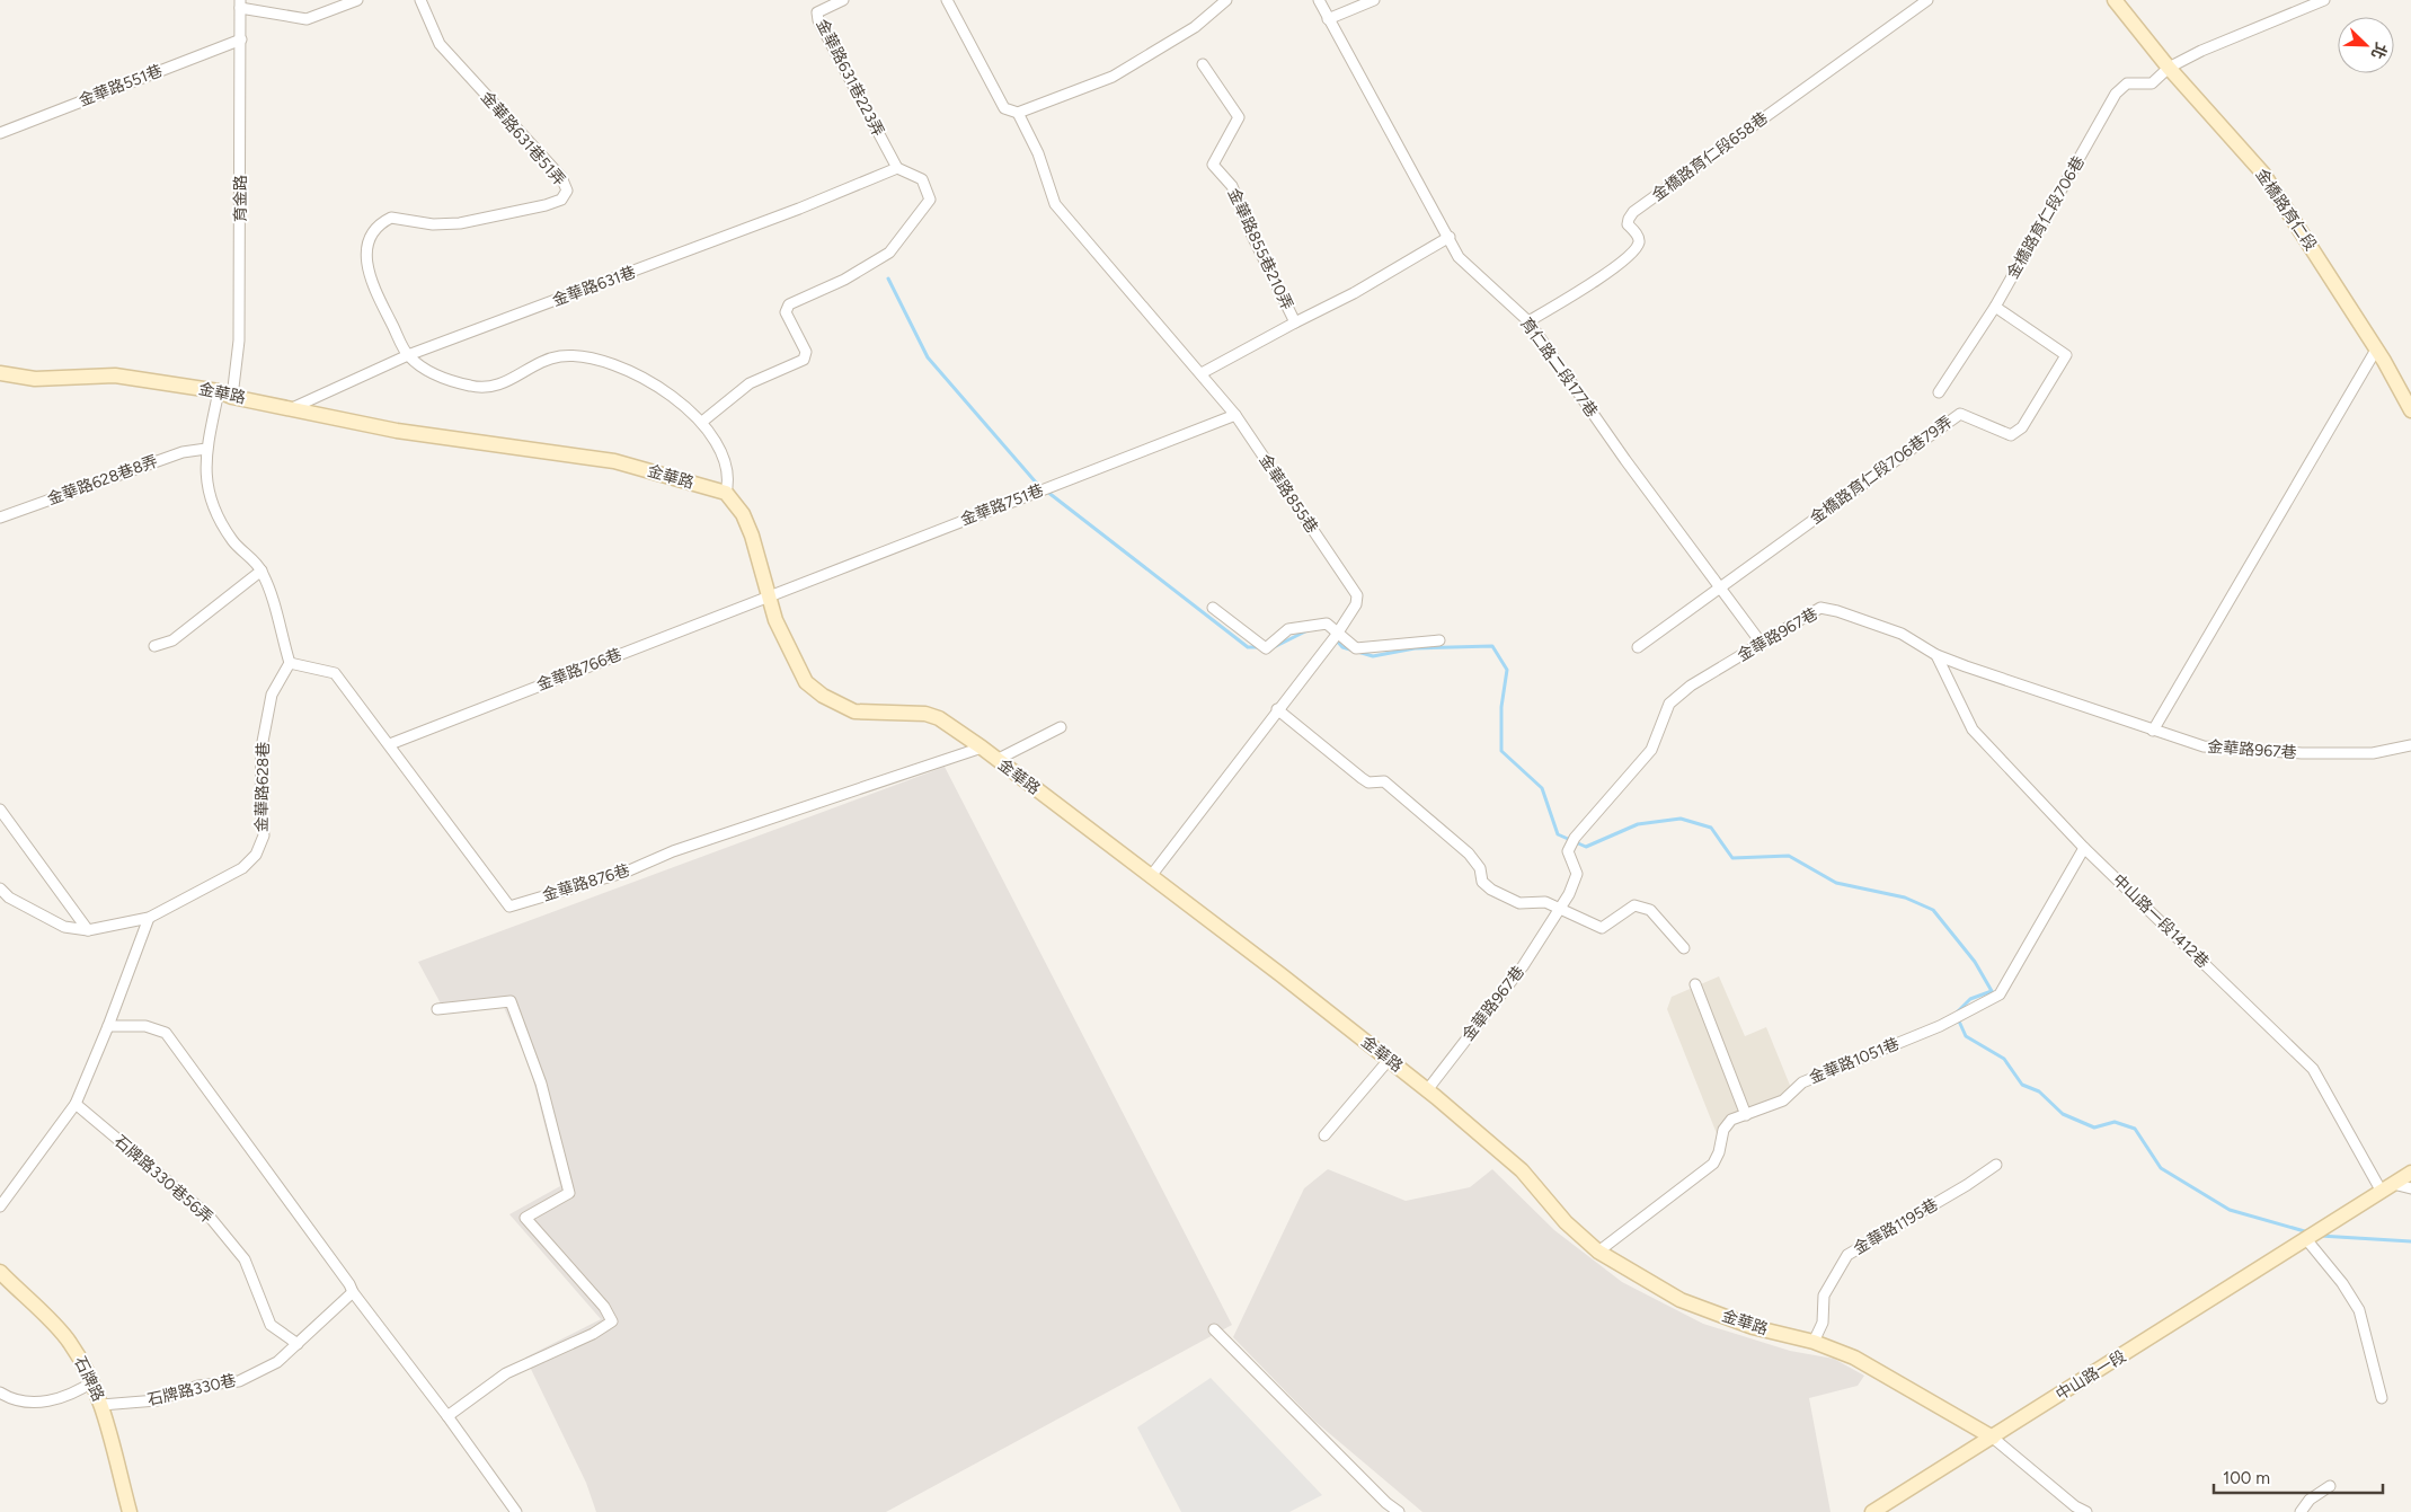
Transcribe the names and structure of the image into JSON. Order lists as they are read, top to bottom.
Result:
{
  "streets": {
    "street": [
      "金華路631巷223弄",
      "金華路551巷",
      "金華路631巷51弄",
      "金橋路育仁段658巷",
      "育金路",
      "金橋路育仁段",
      "金橋路育仁段706巷",
      "金華路855巷210弄",
      "金華路631巷",
      "育仁路二段177巷",
      "金華路",
      "金橋路育仁段706巷79弄",
      "金華路628巷8弄",
      "金華路855巷",
      "金華路751巷",
      "金華路967巷",
      "金華路766巷",
      "金華路628巷",
      "金華路876巷",
      "中山路一段1412巷",
      "金華路1051巷",
      "石牌路330巷56弄",
      "金華路1195巷",
      "中山路一段",
      "石牌路",
      "石牌路330巷"
    ]
  },
  "crossings": [
    ["金華路631巷223弄", "金華路631巷"],
    ["金華路551巷", "育金路"],
    ["金華路631巷51弄", "金華路631巷"],
    ["金橋路育仁段658巷", "育仁路二段177巷"],
    ["育金路", "金華路"],
    ["金橋路育仁段", "金橋路育仁段706巷"],
    ["金橋路育仁段706巷", "金橋路育仁段706巷79弄"],
    ["金華路855巷210弄", "育仁路二段177巷"],
    ["金華路855巷210弄", "金華路855巷"],
    ["金華路631巷", "金華路"],
    ["育仁路二段177巷", "金橋路育仁段706巷79弄"],
    ["育仁路二段177巷", "金華路967巷"],
    ["金華路", "金華路855巷"],
    ["金華路", "金華路751巷"],
    ["金華路", "金華路967巷"],
    ["金華路", "金華路766巷"],
    ["金華路", "金華路876巷"],
    ["金華路", "金華路1051巷"],
    ["金華路", "金華路1195巷"],
    ["金華路", "中山路一段"],
    ["金華路855巷", "金華路751巷"],
    ["金華路751巷", "金華路766巷"],
    ["金華路967巷", "中山路一段1412巷"],
    ["金華路766巷", "金華路876巷"],
    ["金華路628巷", "金華路876巷"],
    ["中山路一段1412巷", "金華路1051巷"],
    ["中山路一段1412巷", "中山路一段"],
    ["石牌路330巷56弄", "石牌路330巷"],
    ["石牌路", "石牌路330巷"]
  ],
  "scale_bar": "100 m",
  "north": "bottom right"
}
